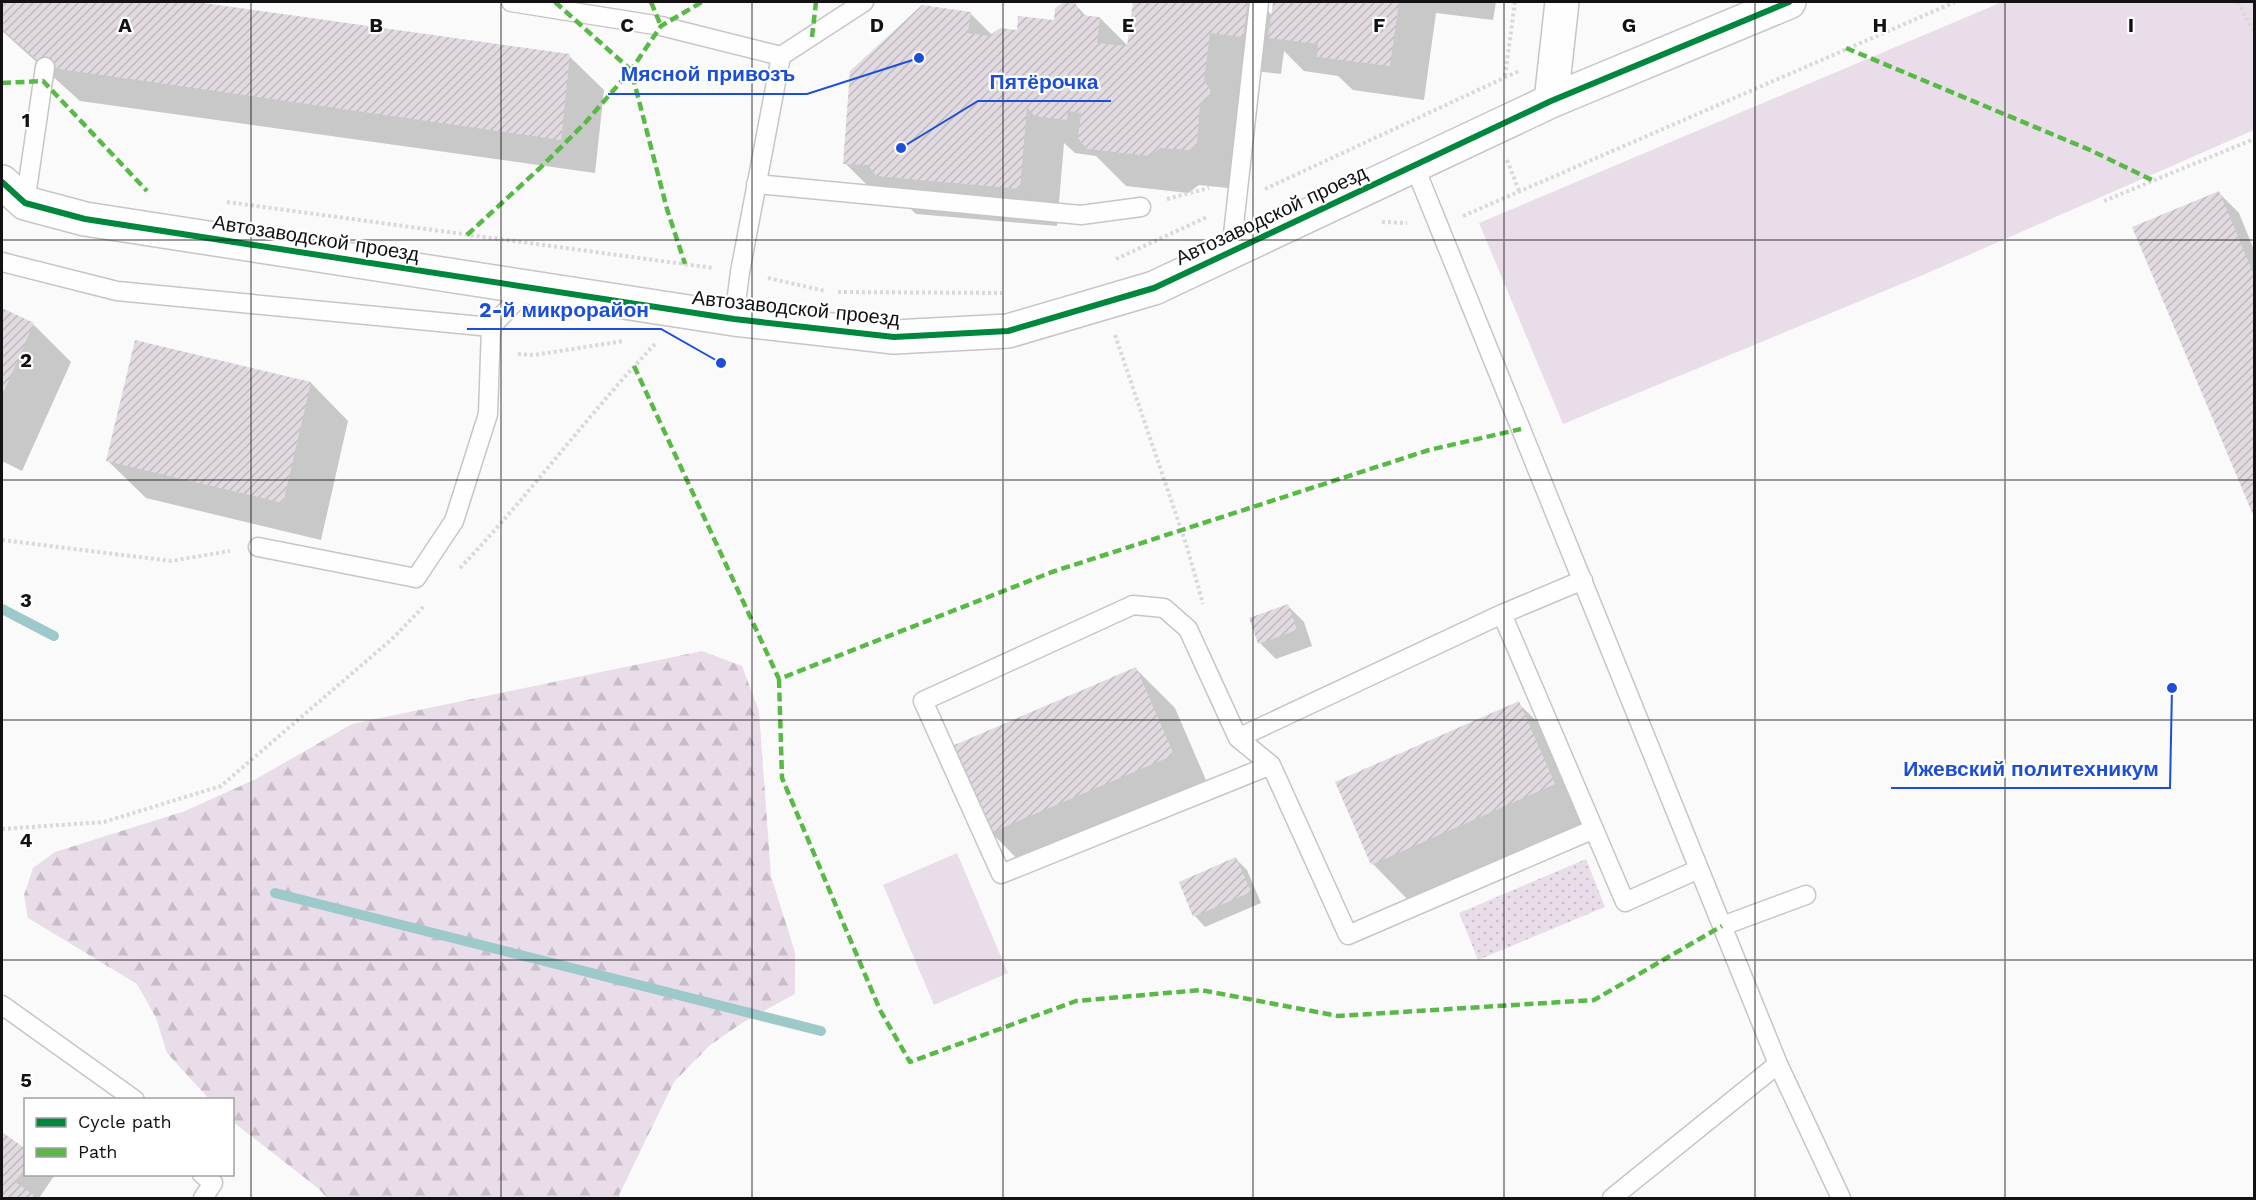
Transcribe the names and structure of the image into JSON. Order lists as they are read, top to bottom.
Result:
{
  "streets": {
    "street": ["Автозаводской проезд"]
  },
  "places": [
    "Мясной привозъ",
    "Пятёрочка",
    "2-й микрорайон",
    "Ижевский политехникум"
  ],
  "legend": ["Cycle path", "Path"],
  "grid": {
    "columns": [
      "A",
      "B",
      "C",
      "D",
      "E",
      "F",
      "G",
      "H",
      "I"
    ],
    "rows": [
      "1",
      "2",
      "3",
      "4",
      "5"
    ]
  }
}
